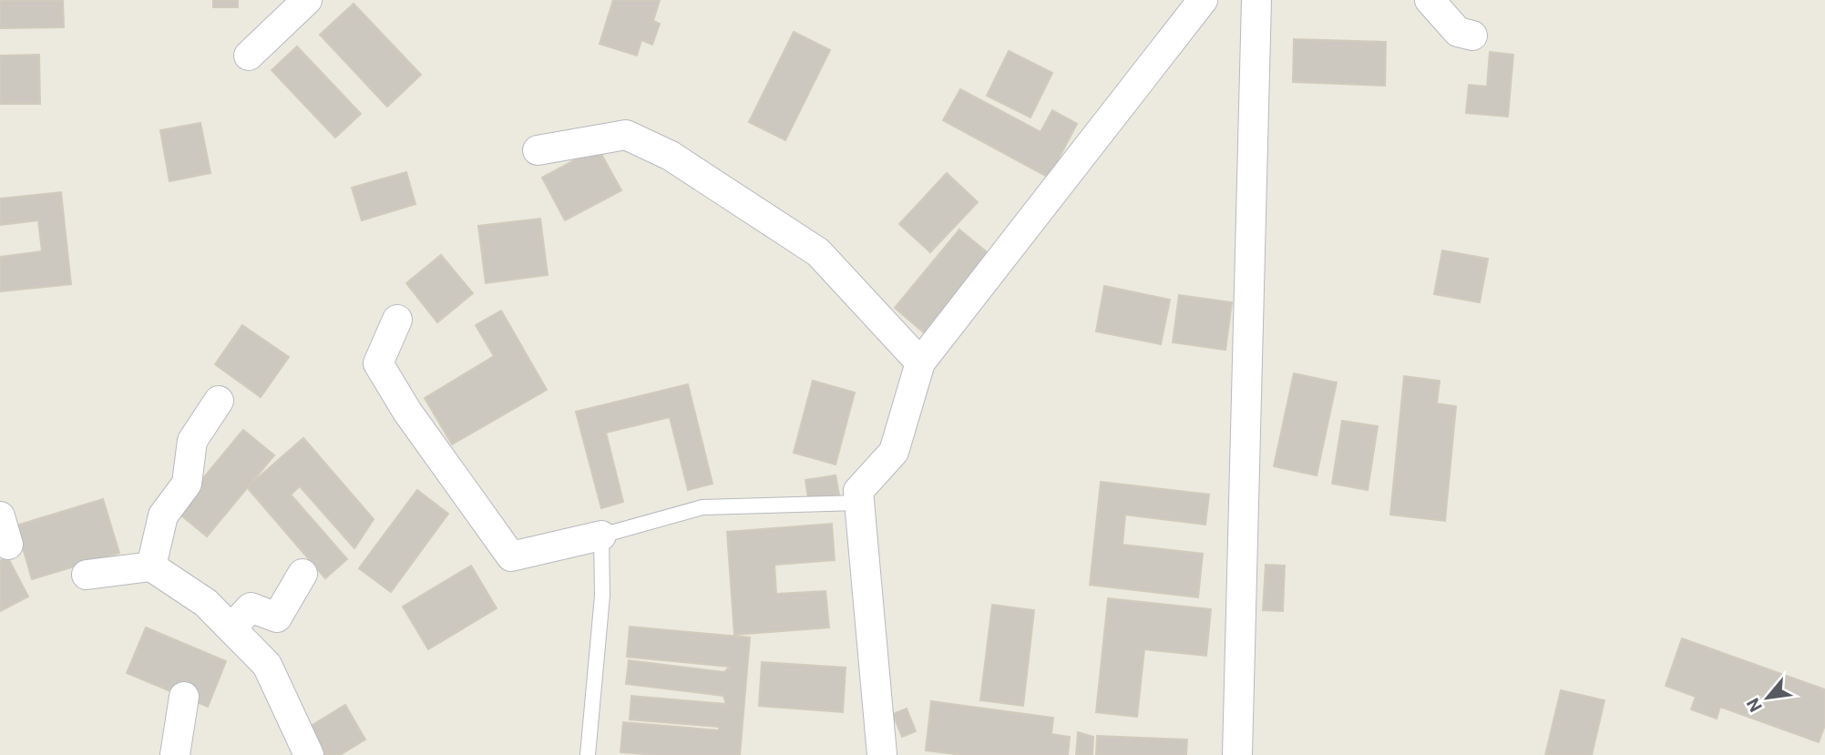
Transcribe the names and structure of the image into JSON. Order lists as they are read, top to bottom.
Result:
{
  "north": "bottom left"
}
